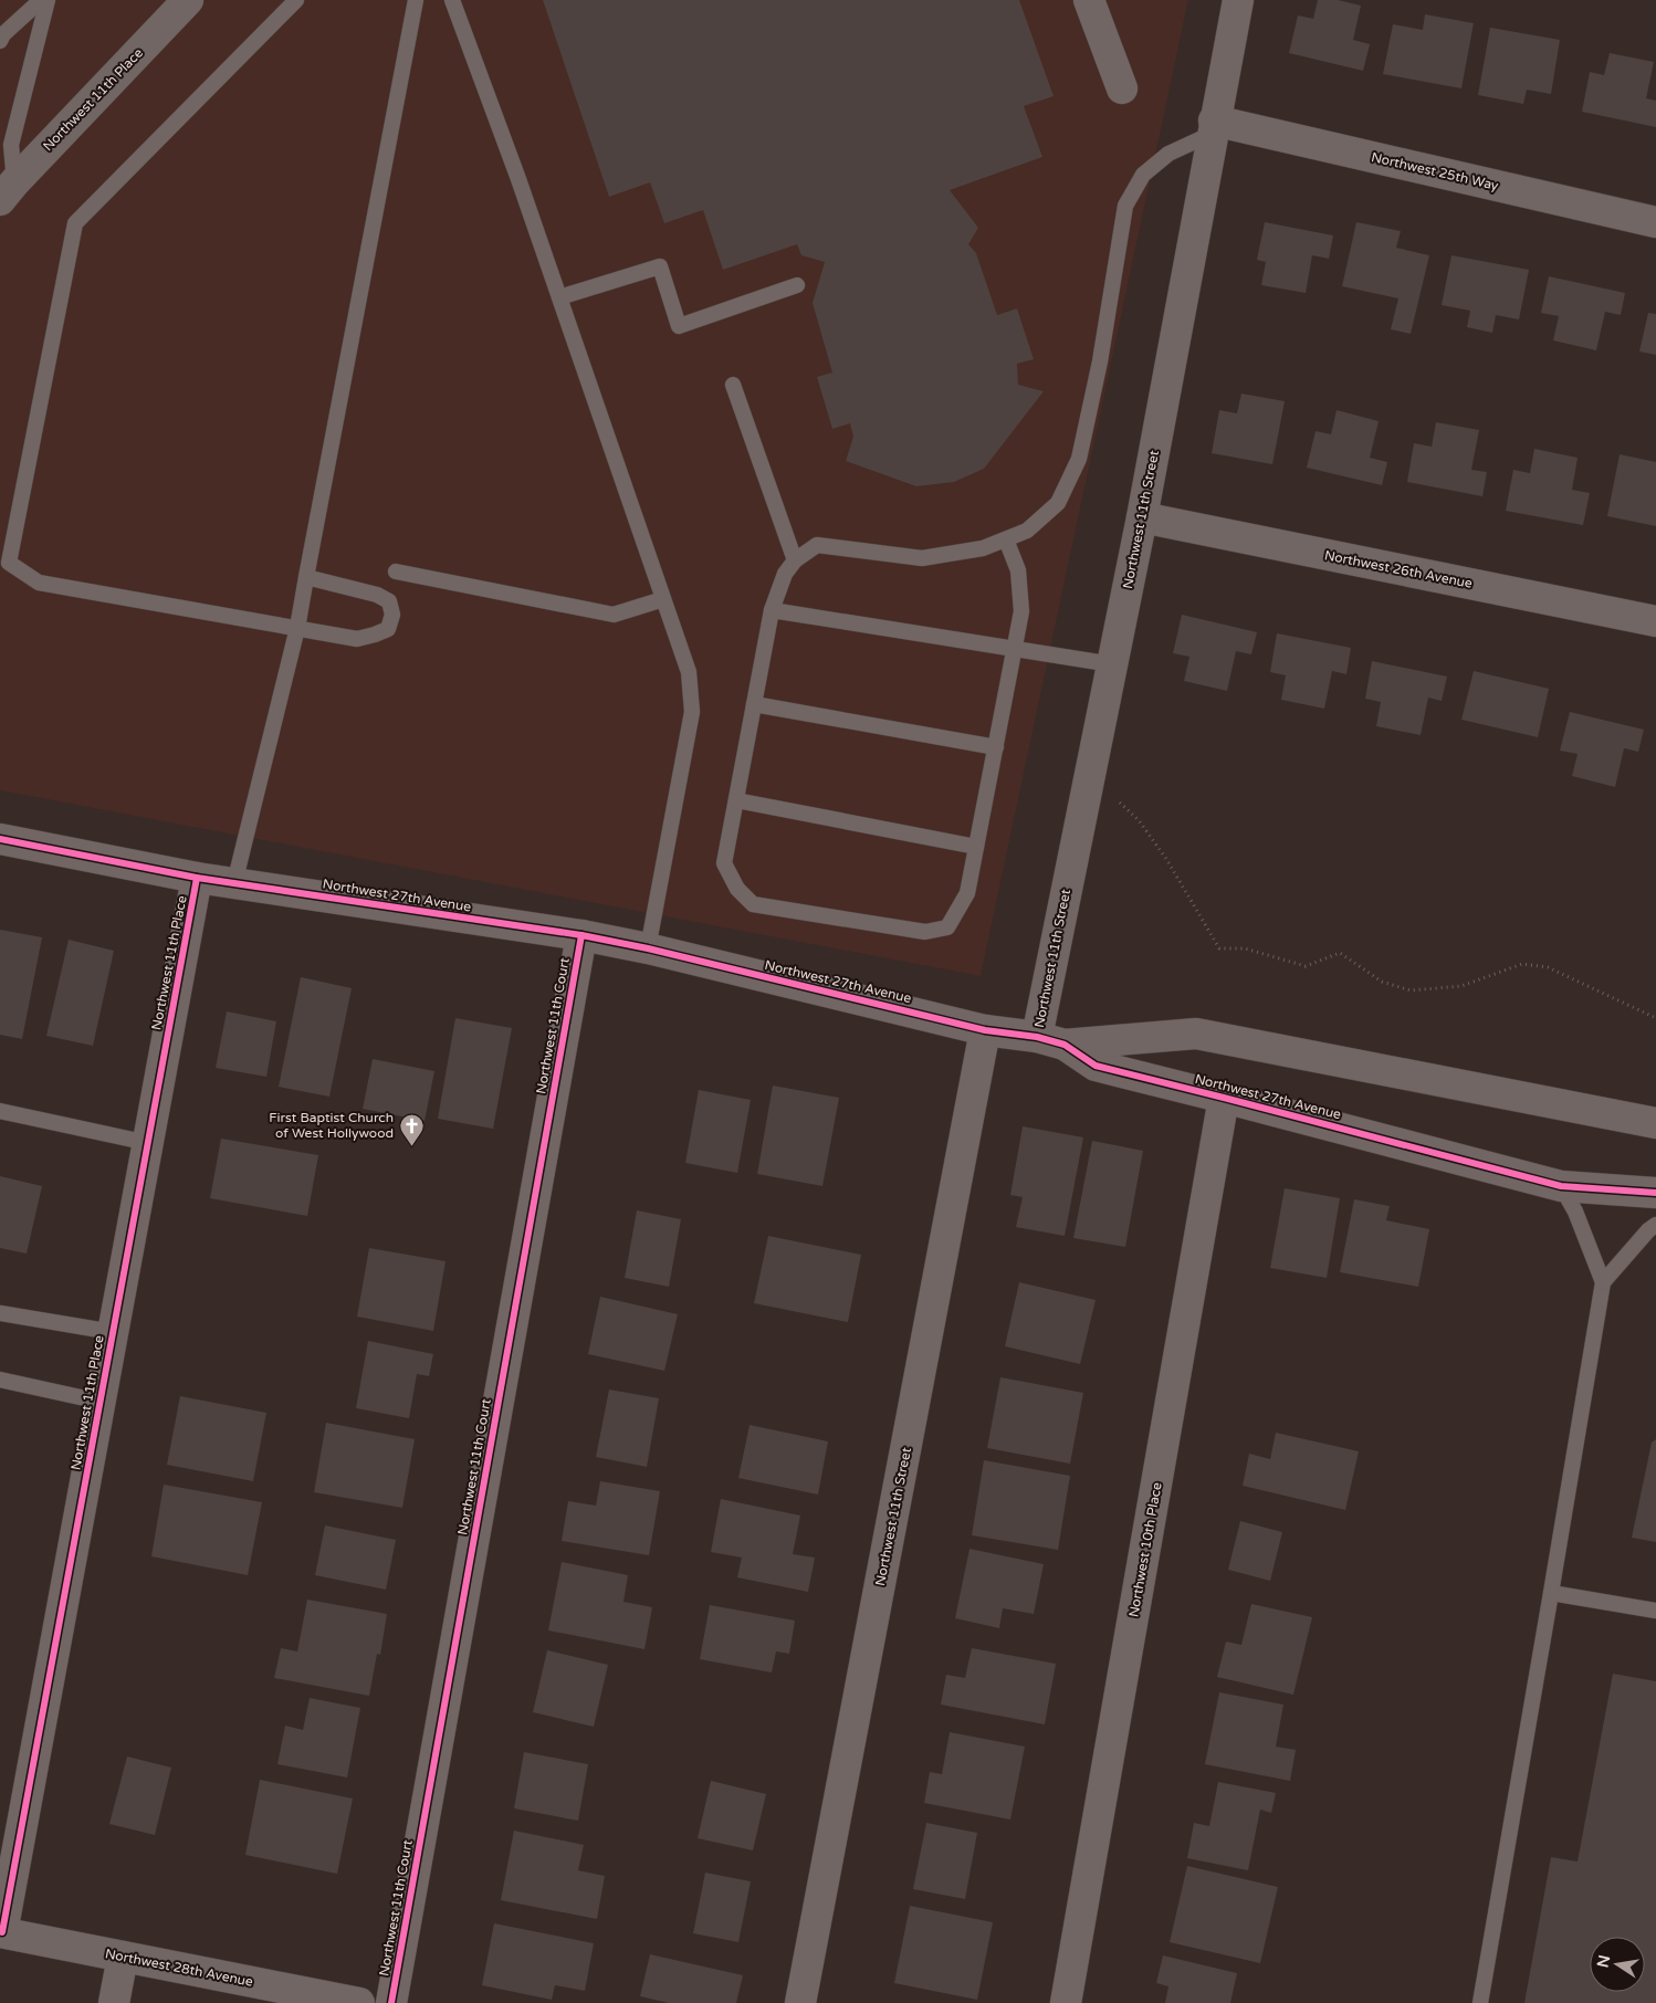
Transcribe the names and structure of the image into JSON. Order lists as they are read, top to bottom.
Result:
{
  "streets": {
    "street": [
      "Northwest 11th Place",
      "Northwest 25th Way",
      "Northwest 11th Street",
      "Northwest 26th Avenue",
      "Northwest 27th Avenue",
      "Northwest 11th Court",
      "Northwest 10th Place",
      "Northwest 28th Avenue"
    ]
  },
  "crossings": [
    ["Northwest 11th Place", "Northwest 27th Avenue"],
    ["Northwest 11th Place", "Northwest 28th Avenue"],
    ["Northwest 25th Way", "Northwest 11th Street"],
    ["Northwest 11th Street", "Northwest 26th Avenue"],
    ["Northwest 11th Street", "Northwest 27th Avenue"],
    ["Northwest 27th Avenue", "Northwest 11th Court"],
    ["Northwest 27th Avenue", "Northwest 10th Place"]
  ],
  "places": {
    "church": ["First Baptist Church of West Hollywood"]
  },
  "north": "left"
}
